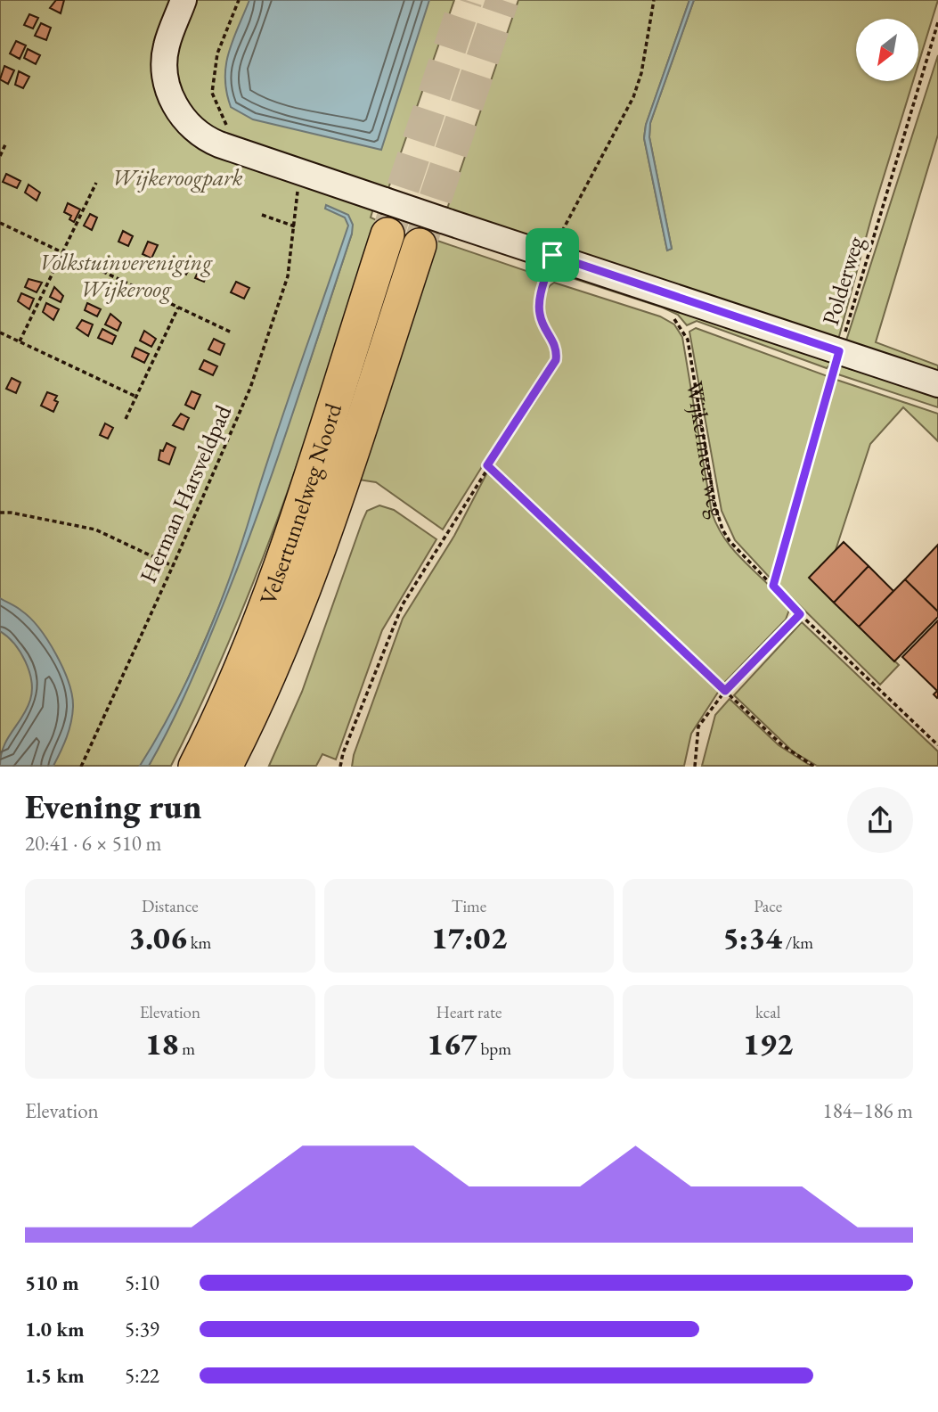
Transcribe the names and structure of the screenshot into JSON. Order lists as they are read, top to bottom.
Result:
{
  "streets": {
    "highway": ["Velsertunnelweg Noord"],
    "path": ["Polderweg", "Wijkermeerweg", "Herman Harsveldpad"]
  },
  "crossings": [
    ["Polderweg", "Wijkermeerweg"]
  ],
  "parks": ["Wijkeroogpark", "Volkstuinvereniging Wijkeroog"],
  "north": "bottom left",
  "page": {
    "heading": ["Evening run", "20:41 · 6 × 510 m"],
    "stats": [
      ["Distance", "3.06 km"],
      ["Time", "17:02"],
      ["Pace", "5:34 /km"],
      ["Elevation", "18 m"],
      ["Heart rate", "167 bpm"],
      ["kcal", "192"]
    ],
    "chart": ["Elevation", "184–186 m"],
    "list": [
      {
        "name": "510 m",
        "note": "5:10"
      },
      {
        "name": "1.0 km",
        "note": "5:39"
      },
      {
        "name": "1.5 km",
        "note": "5:22"
      }
    ]
  }
}
